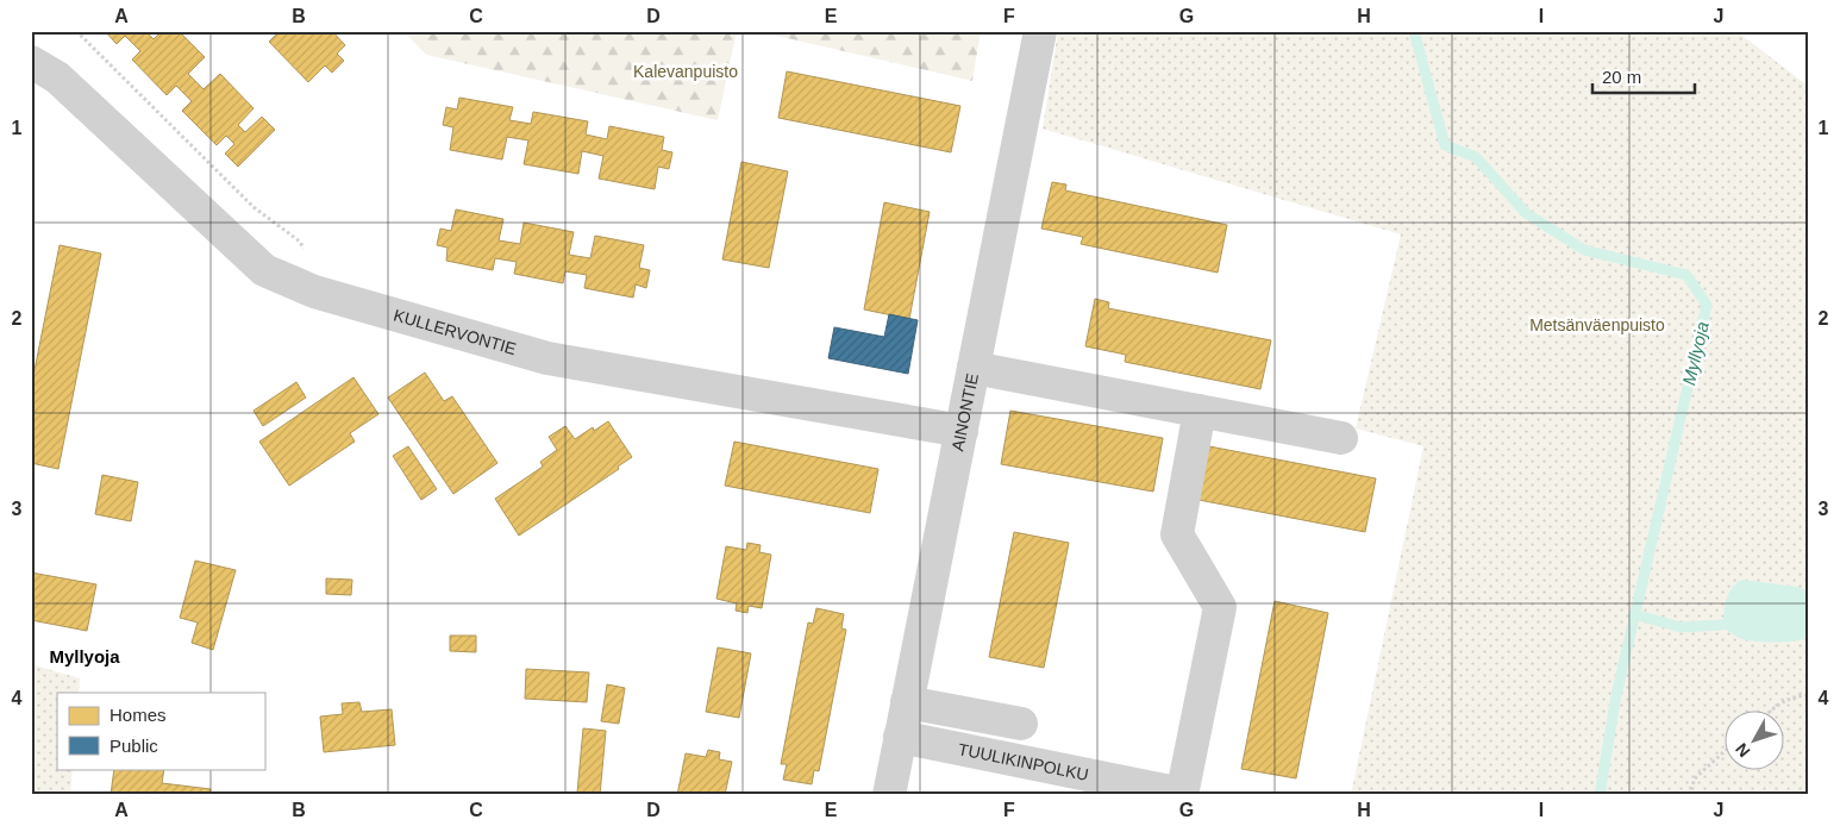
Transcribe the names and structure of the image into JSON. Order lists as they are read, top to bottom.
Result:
{
  "streets": {
    "street": ["KULLERVONTIE", "AINONTIE", "TUULIKINPOLKU"]
  },
  "crossings": [
    ["KULLERVONTIE", "AINONTIE"],
    ["AINONTIE", "TUULIKINPOLKU"]
  ],
  "districts": ["Myllyoja"],
  "water": ["Myllyoja"],
  "parks": ["Kalevanpuisto", "Metsänväenpuisto"],
  "legend": ["Homes", "Public"],
  "scale_bar": "20 m",
  "north": "bottom left",
  "grid": {
    "columns": [
      "A",
      "B",
      "C",
      "D",
      "E",
      "F",
      "G",
      "H",
      "I",
      "J"
    ],
    "rows": [
      "1",
      "2",
      "3",
      "4"
    ]
  }
}
